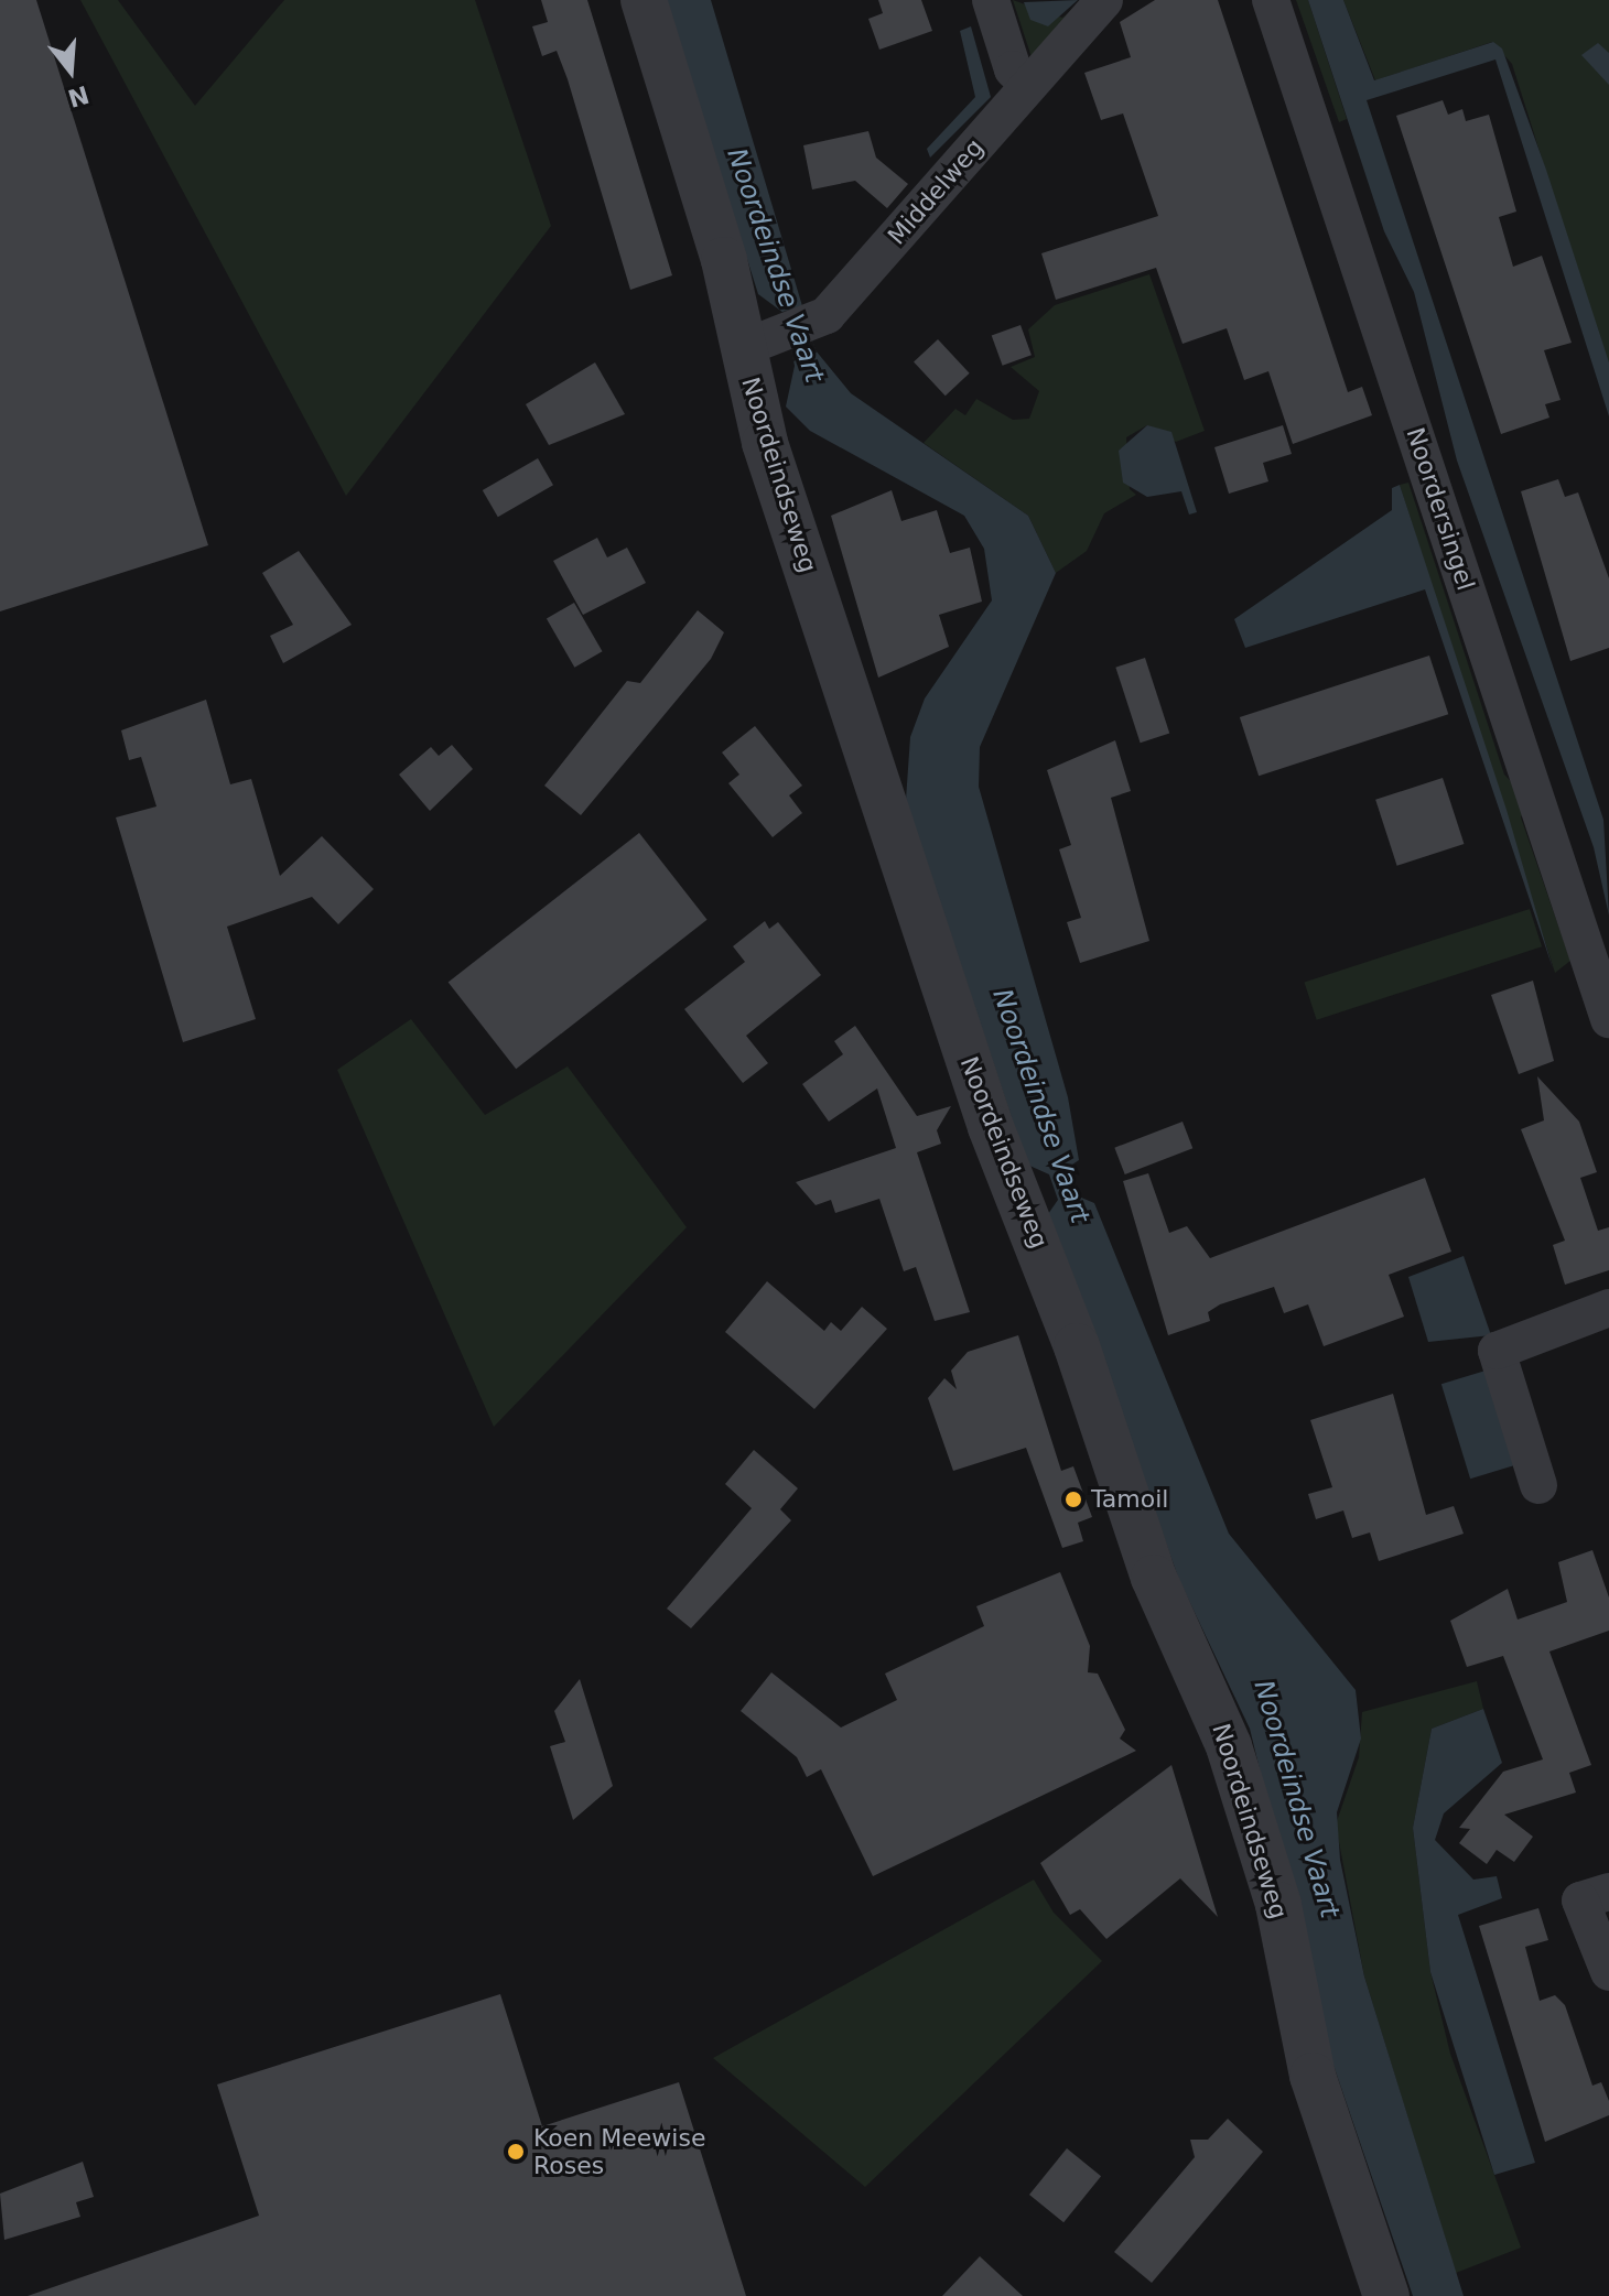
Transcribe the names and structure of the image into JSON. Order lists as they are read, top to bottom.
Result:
{
  "streets": {
    "street": ["Middelweg", "Noordeindseweg", "Noordersingel"]
  },
  "crossings": [
    ["Middelweg", "Noordeindseweg"]
  ],
  "water": ["Noordeindse Vaart"],
  "places": ["Tamoil", "Koen Meewise Roses"],
  "north": "bottom"
}
